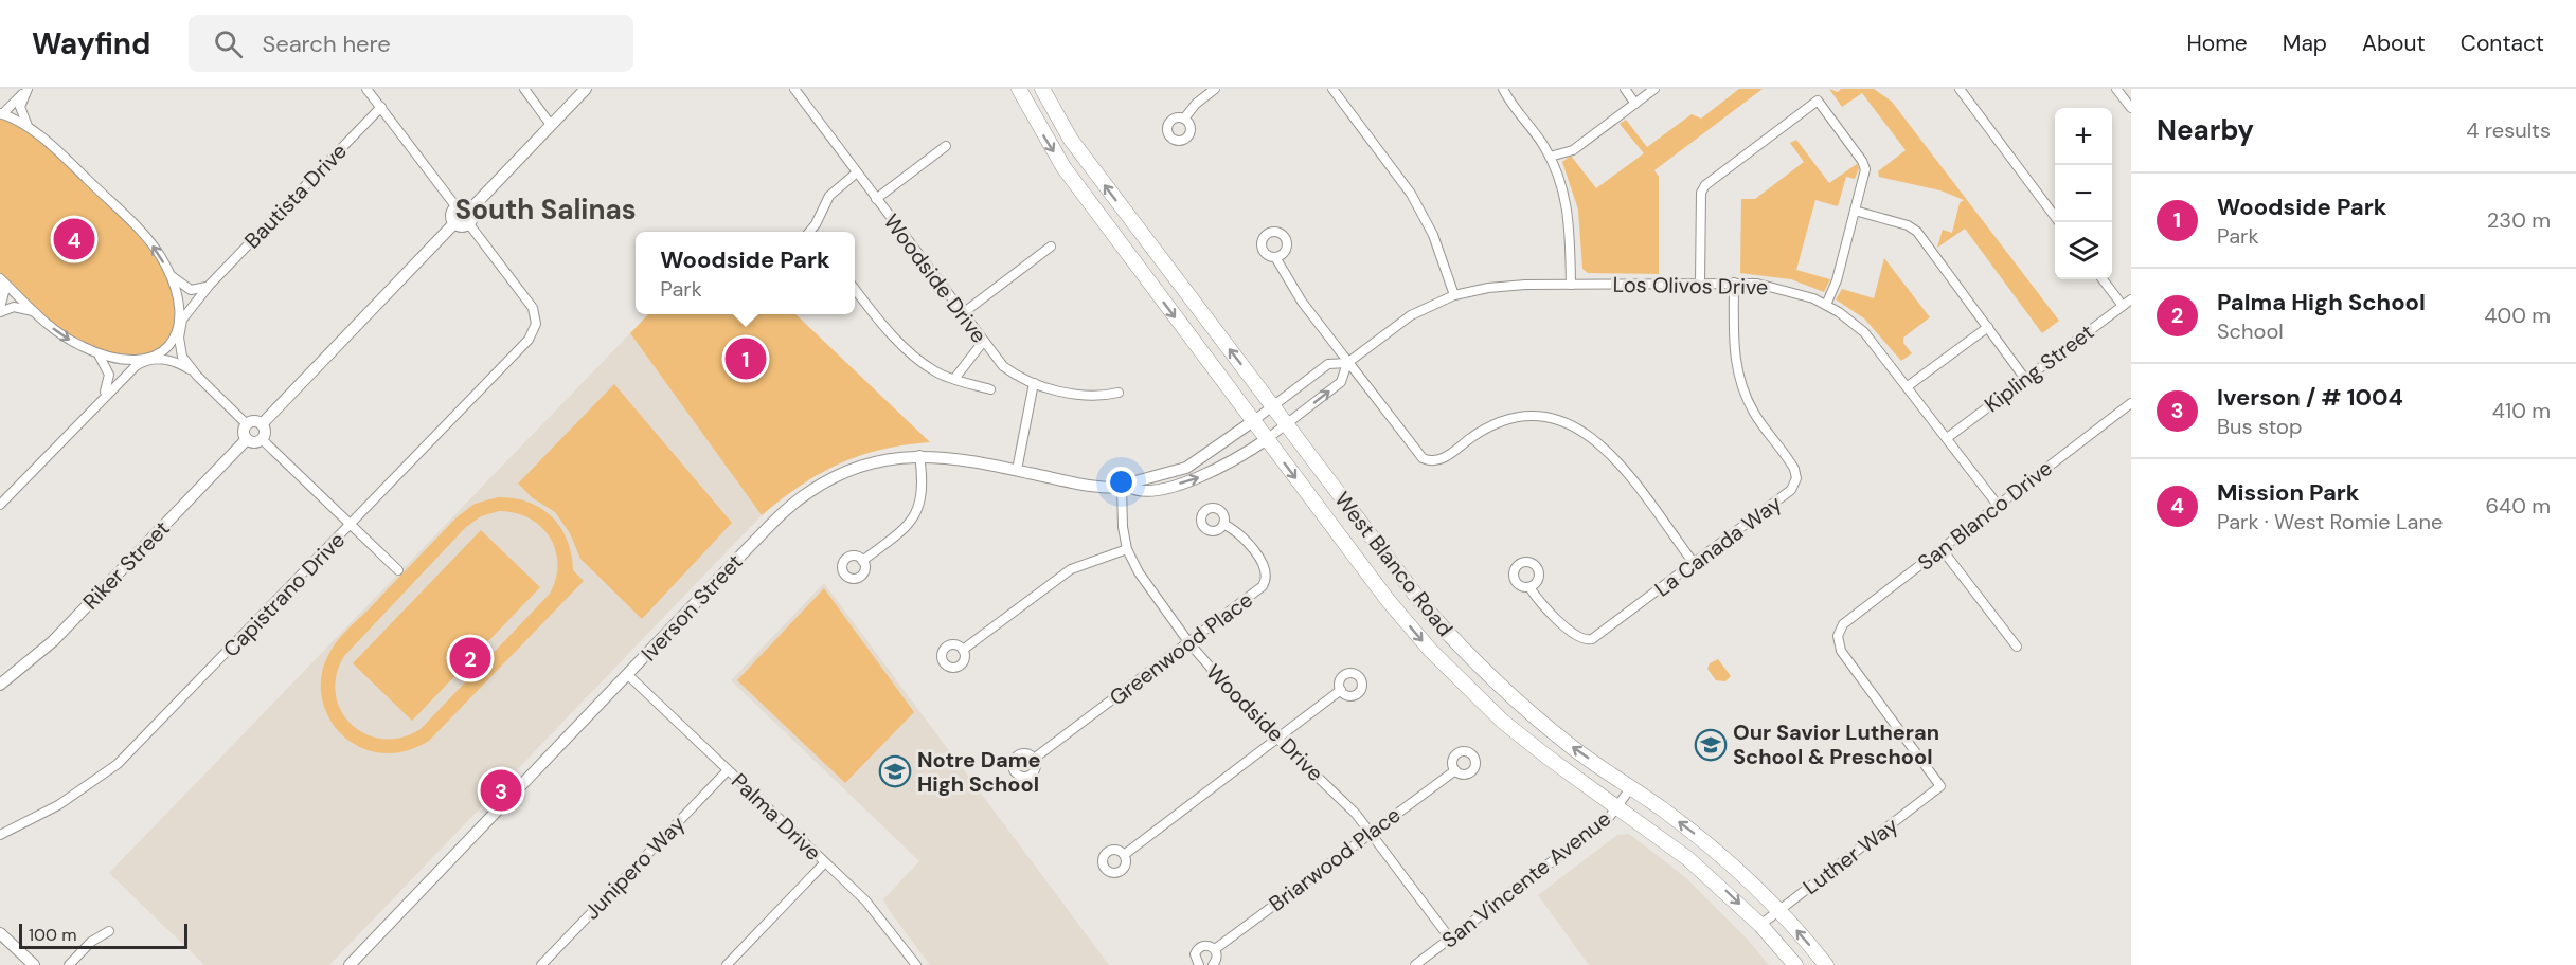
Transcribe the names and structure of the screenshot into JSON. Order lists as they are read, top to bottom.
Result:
{
  "streets": {
    "main road": ["West Blanco Road"],
    "street": [
      "Bautista Drive",
      "Woodside Drive",
      "Los Olivos Drive",
      "Kipling Street",
      "San Blanco Drive",
      "La Canada Way",
      "Riker Street",
      "Capistrano Drive",
      "Iverson Street",
      "Greenwood Place",
      "Palma Drive",
      "Luther Way",
      "Briarwood Place",
      "Junipero Way",
      "San Vincente Avenue"
    ]
  },
  "crossings": [
    ["Woodside Drive", "Iverson Street"],
    ["Woodside Drive", "Greenwood Place"],
    ["Woodside Drive", "Briarwood Place"],
    ["Woodside Drive", "San Vincente Avenue"],
    ["Los Olivos Drive", "Kipling Street"],
    ["Los Olivos Drive", "San Blanco Drive"],
    ["Los Olivos Drive", "La Canada Way"],
    ["Los Olivos Drive", "West Blanco Road"],
    ["Los Olivos Drive", "Iverson Street"],
    ["San Blanco Drive", "Luther Way"],
    ["West Blanco Road", "Iverson Street"],
    ["West Blanco Road", "Luther Way"],
    ["West Blanco Road", "San Vincente Avenue"],
    ["Iverson Street", "Palma Drive"],
    ["Palma Drive", "Junipero Way"]
  ],
  "districts": ["South Salinas"],
  "places": {
    "school or university": ["Our Savior Lutheran School & Preschool", "Notre Dame High School"]
  },
  "scale_bar": "100 m",
  "page": {
    "header": "Wayfind",
    "search": "Search here",
    "nav": [
      "Home",
      "Map",
      "About",
      "Contact"
    ],
    "heading": ["Nearby", "4 results"],
    "map_buttons": ["+", "−"],
    "list": [
      {
        "mark": "1",
        "name": "Woodside Park",
        "note": "Park",
        "value": "230 m"
      },
      {
        "mark": "2",
        "name": "Palma High School",
        "note": "School",
        "value": "400 m"
      },
      {
        "mark": "3",
        "name": "Iverson / # 1004",
        "note": "Bus stop",
        "value": "410 m"
      },
      {
        "mark": "4",
        "name": "Mission Park",
        "note": "Park · West Romie Lane",
        "value": "640 m"
      }
    ],
    "pins": [
      "4",
      "1",
      "2",
      "3"
    ],
    "popup": ["Woodside Park", "Park"],
    "scale": "100 m"
  }
}
